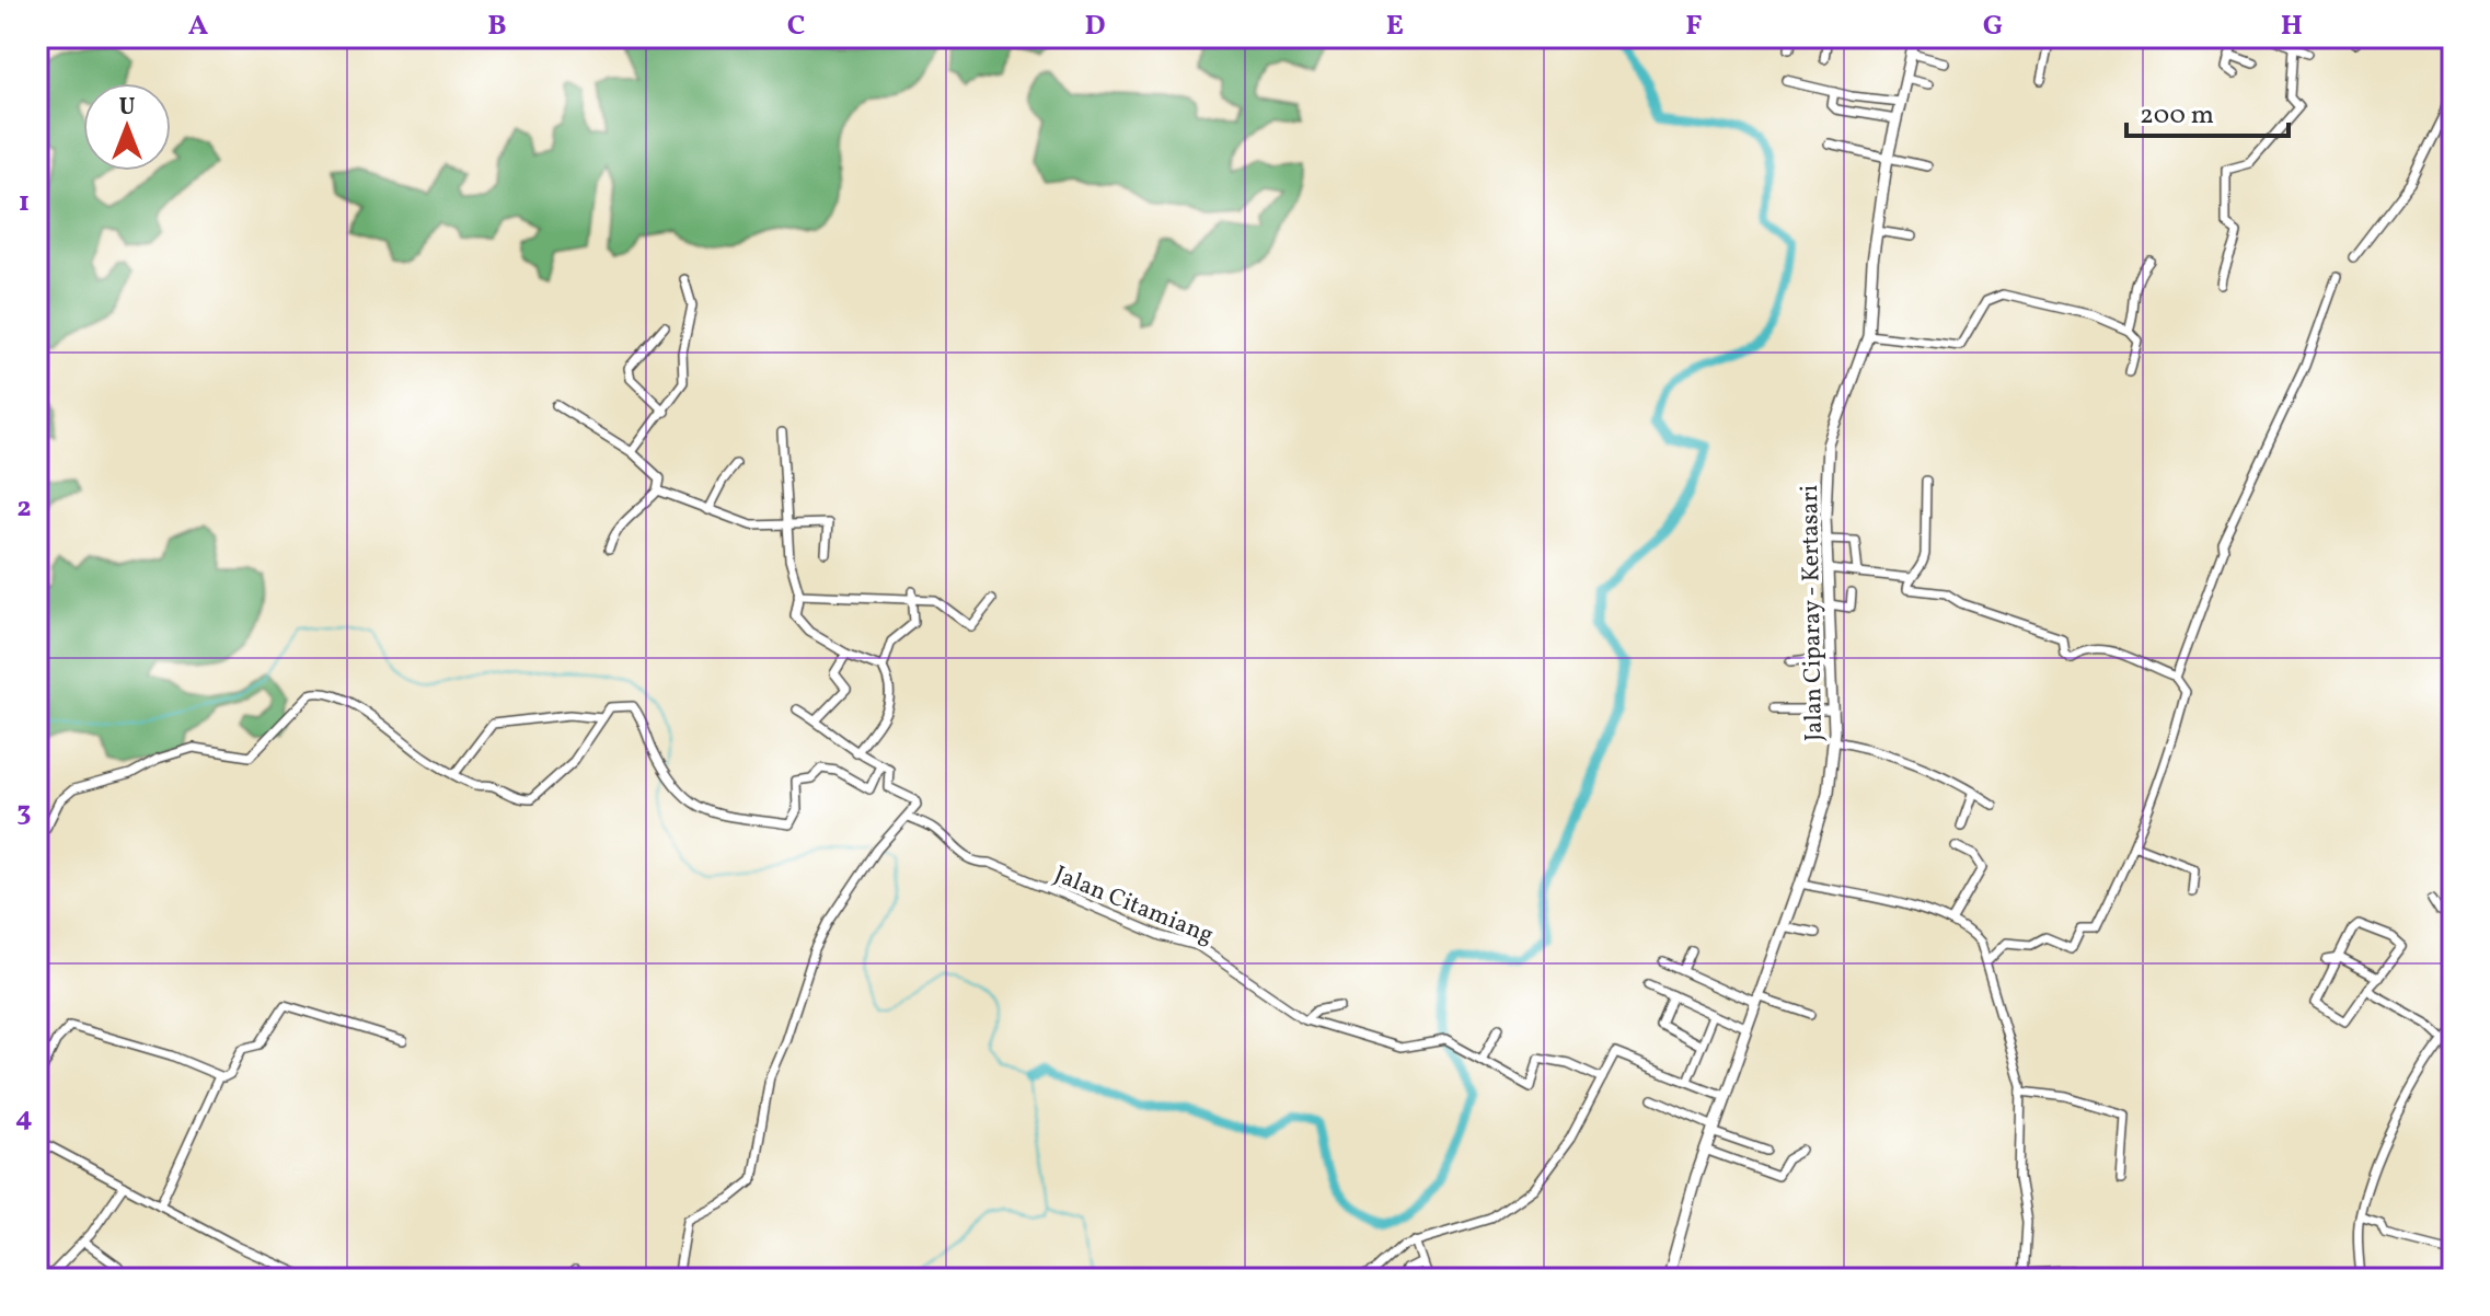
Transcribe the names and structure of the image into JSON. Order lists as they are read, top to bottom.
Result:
{
  "streets": {
    "main road": ["Jalan Ciparay - Kertasari"],
    "street": ["Jalan Citamiang"]
  },
  "scale_bar": "200 m",
  "north": "top",
  "grid": {
    "columns": [
      "A",
      "B",
      "C",
      "D",
      "E",
      "F",
      "G",
      "H"
    ],
    "rows": [
      "1",
      "2",
      "3",
      "4"
    ]
  }
}
